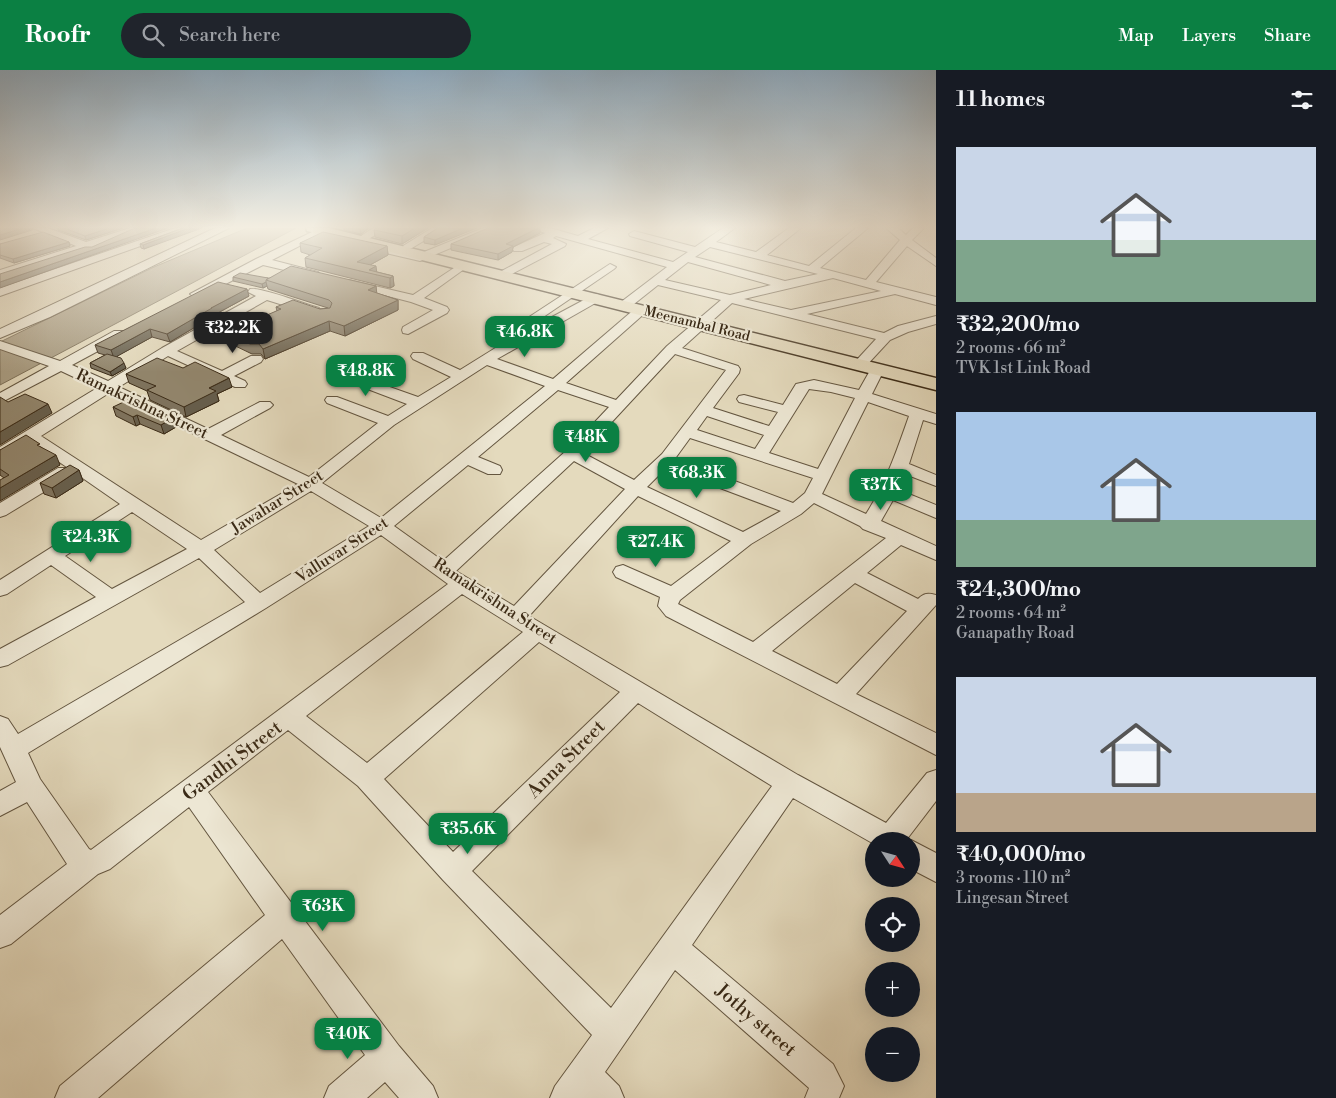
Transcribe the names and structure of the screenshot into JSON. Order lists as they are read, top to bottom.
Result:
{
  "streets": {
    "main road": ["Meenambal Road"],
    "street": [
      "Ramakrishna Street",
      "Jawahar Street",
      "Valluvar Street",
      "Anna Street",
      "Gandhi Street",
      "Jothy street"
    ]
  },
  "crossings": [
    ["Meenambal Road", "Jawahar Street"],
    ["Meenambal Road", "Valluvar Street"],
    ["Meenambal Road", "Gandhi Street"],
    ["Ramakrishna Street", "Jawahar Street"],
    ["Ramakrishna Street", "Valluvar Street"],
    ["Ramakrishna Street", "Anna Street"],
    ["Ramakrishna Street", "Gandhi Street"]
  ],
  "north": "bottom right",
  "page": {
    "header": "Roofr",
    "search": "Search here",
    "nav": ["Map", "Layers", "Share"],
    "heading": "11 homes",
    "list": [
      {
        "name": "₹32,200/mo",
        "note": "2 rooms · 66 m² · TVK 1st Link Road"
      },
      {
        "name": "₹24,300/mo",
        "note": "2 rooms · 64 m² · Ganapathy Road"
      },
      {
        "name": "₹40,000/mo",
        "note": "3 rooms · 110 m² · Lingesan Street"
      }
    ],
    "price": [
      "₹32.2K",
      "₹46.8K",
      "₹48.8K",
      "₹48K",
      "₹68.3K",
      "₹37K",
      "₹24.3K",
      "₹27.4K",
      "₹35.6K",
      "₹63K",
      "₹40K"
    ],
    "map_buttons": ["+", "−"]
  }
}
